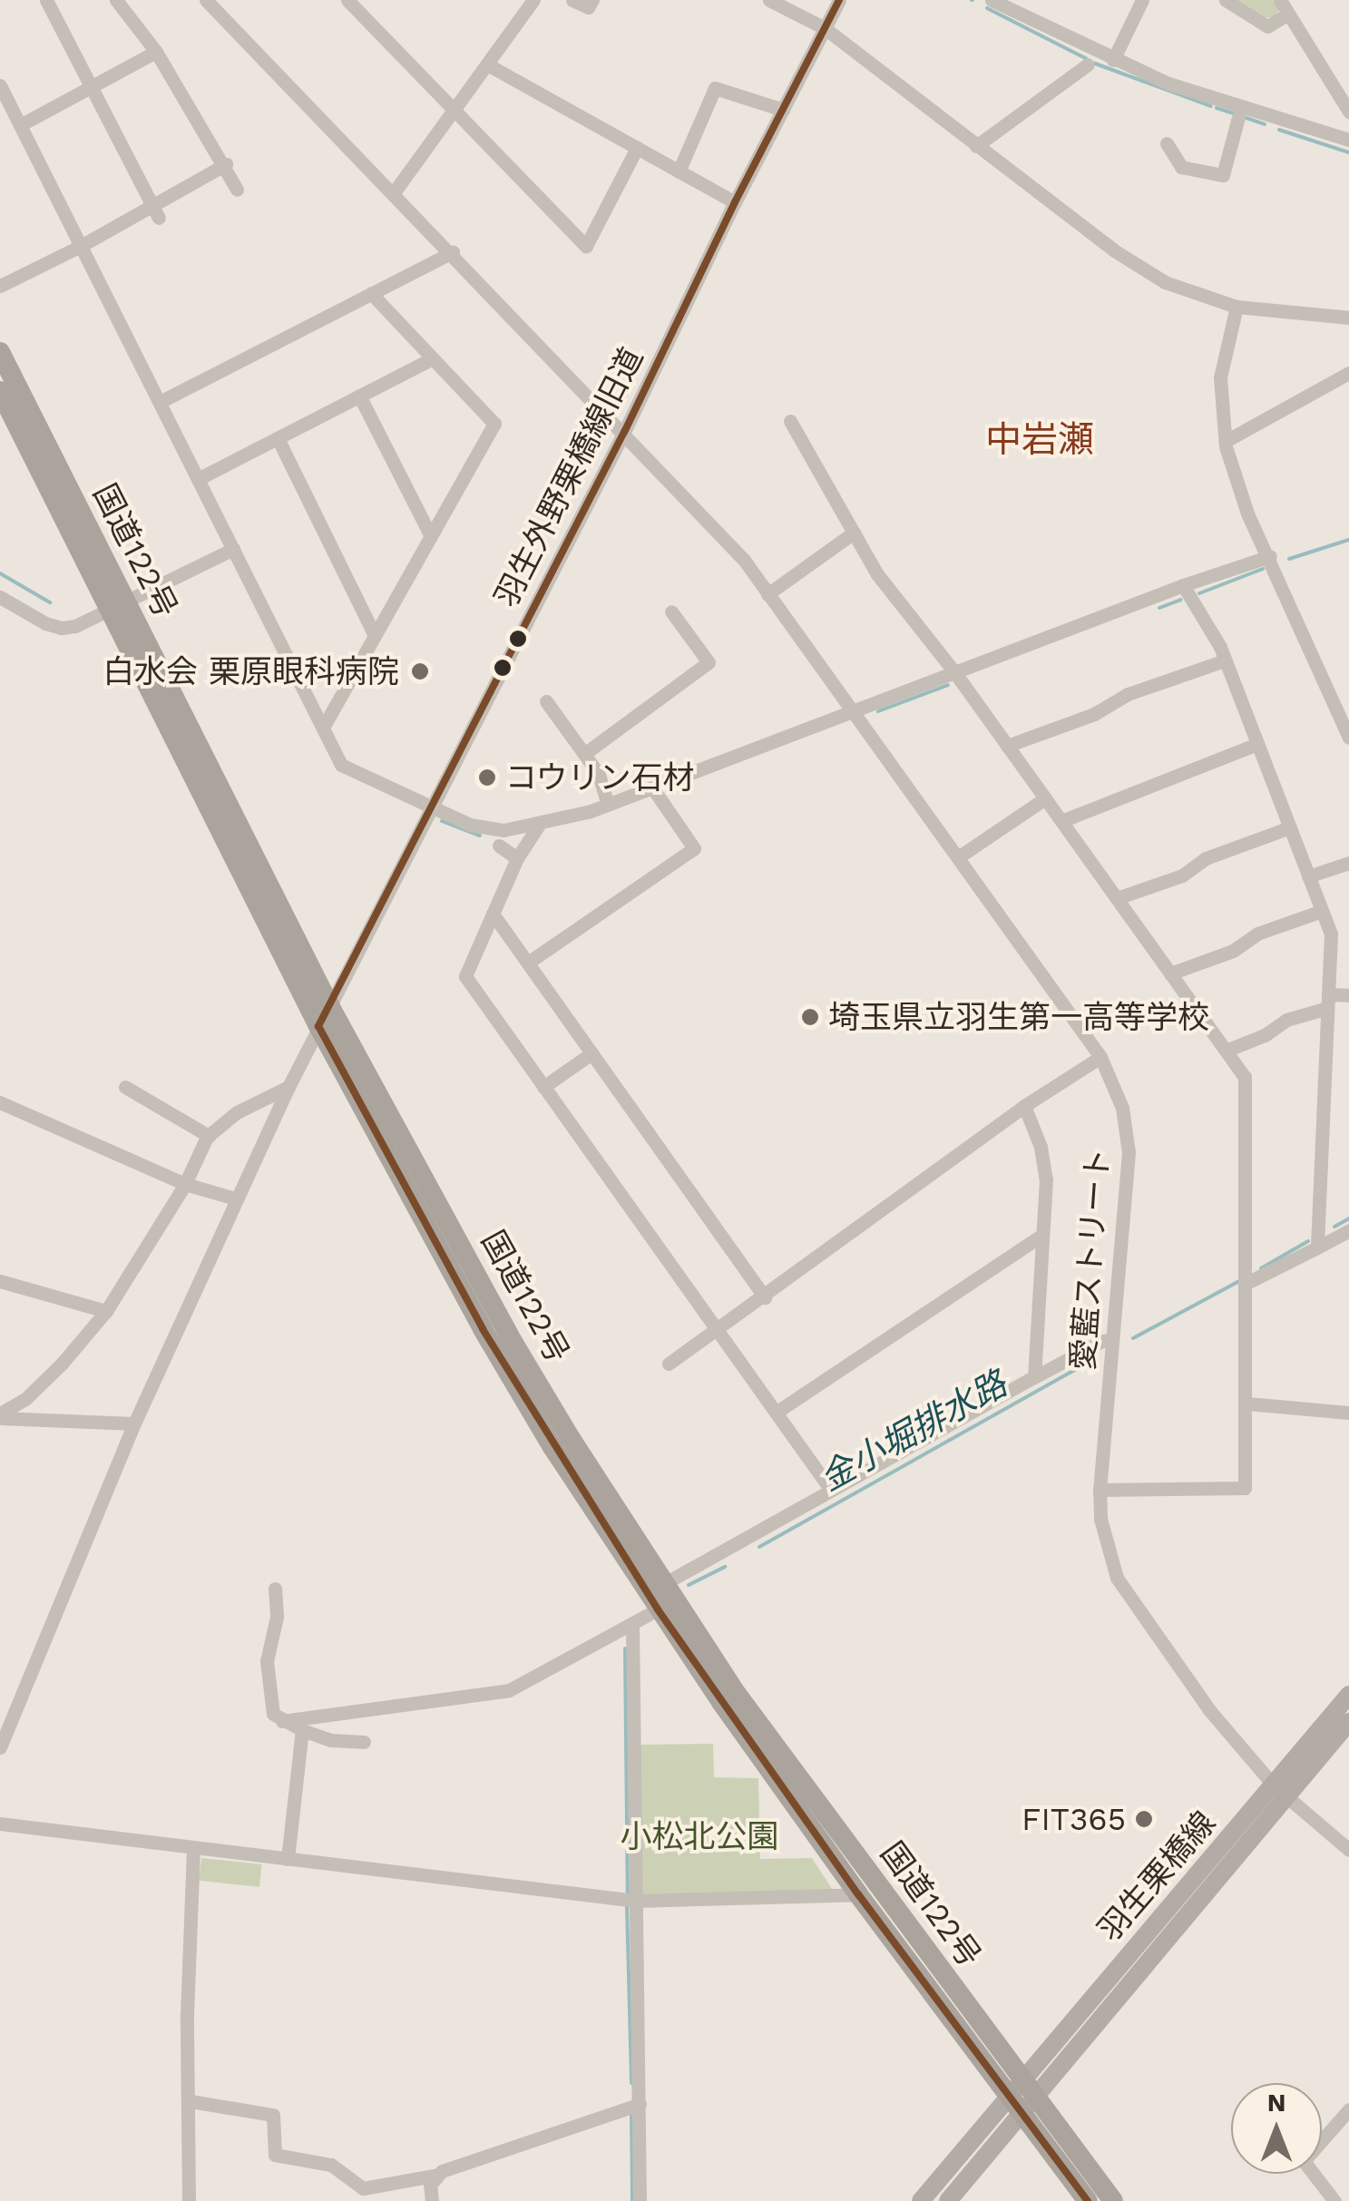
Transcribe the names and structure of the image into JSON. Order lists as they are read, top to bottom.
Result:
{
  "streets": {
    "highway": ["国道122号"],
    "main road": ["羽生栗橋線"],
    "street": ["羽生外野栗橋線旧道", "愛藍ストリート"]
  },
  "crossings": [
    ["羽生外野栗橋線旧道", "国道122号"],
    ["羽生外野栗橋線旧道", "愛藍ストリート"],
    ["国道122号", "羽生栗橋線"],
    ["愛藍ストリート", "羽生栗橋線"]
  ],
  "districts": ["中岩瀬"],
  "water": ["金小堀排水路"],
  "parks": ["小松北公園"],
  "places": [
    "白水会 栗原眼科病院",
    "コウリン石材",
    "埼玉県立羽生第一高等学校",
    "FIT365"
  ],
  "north": "top"
}
